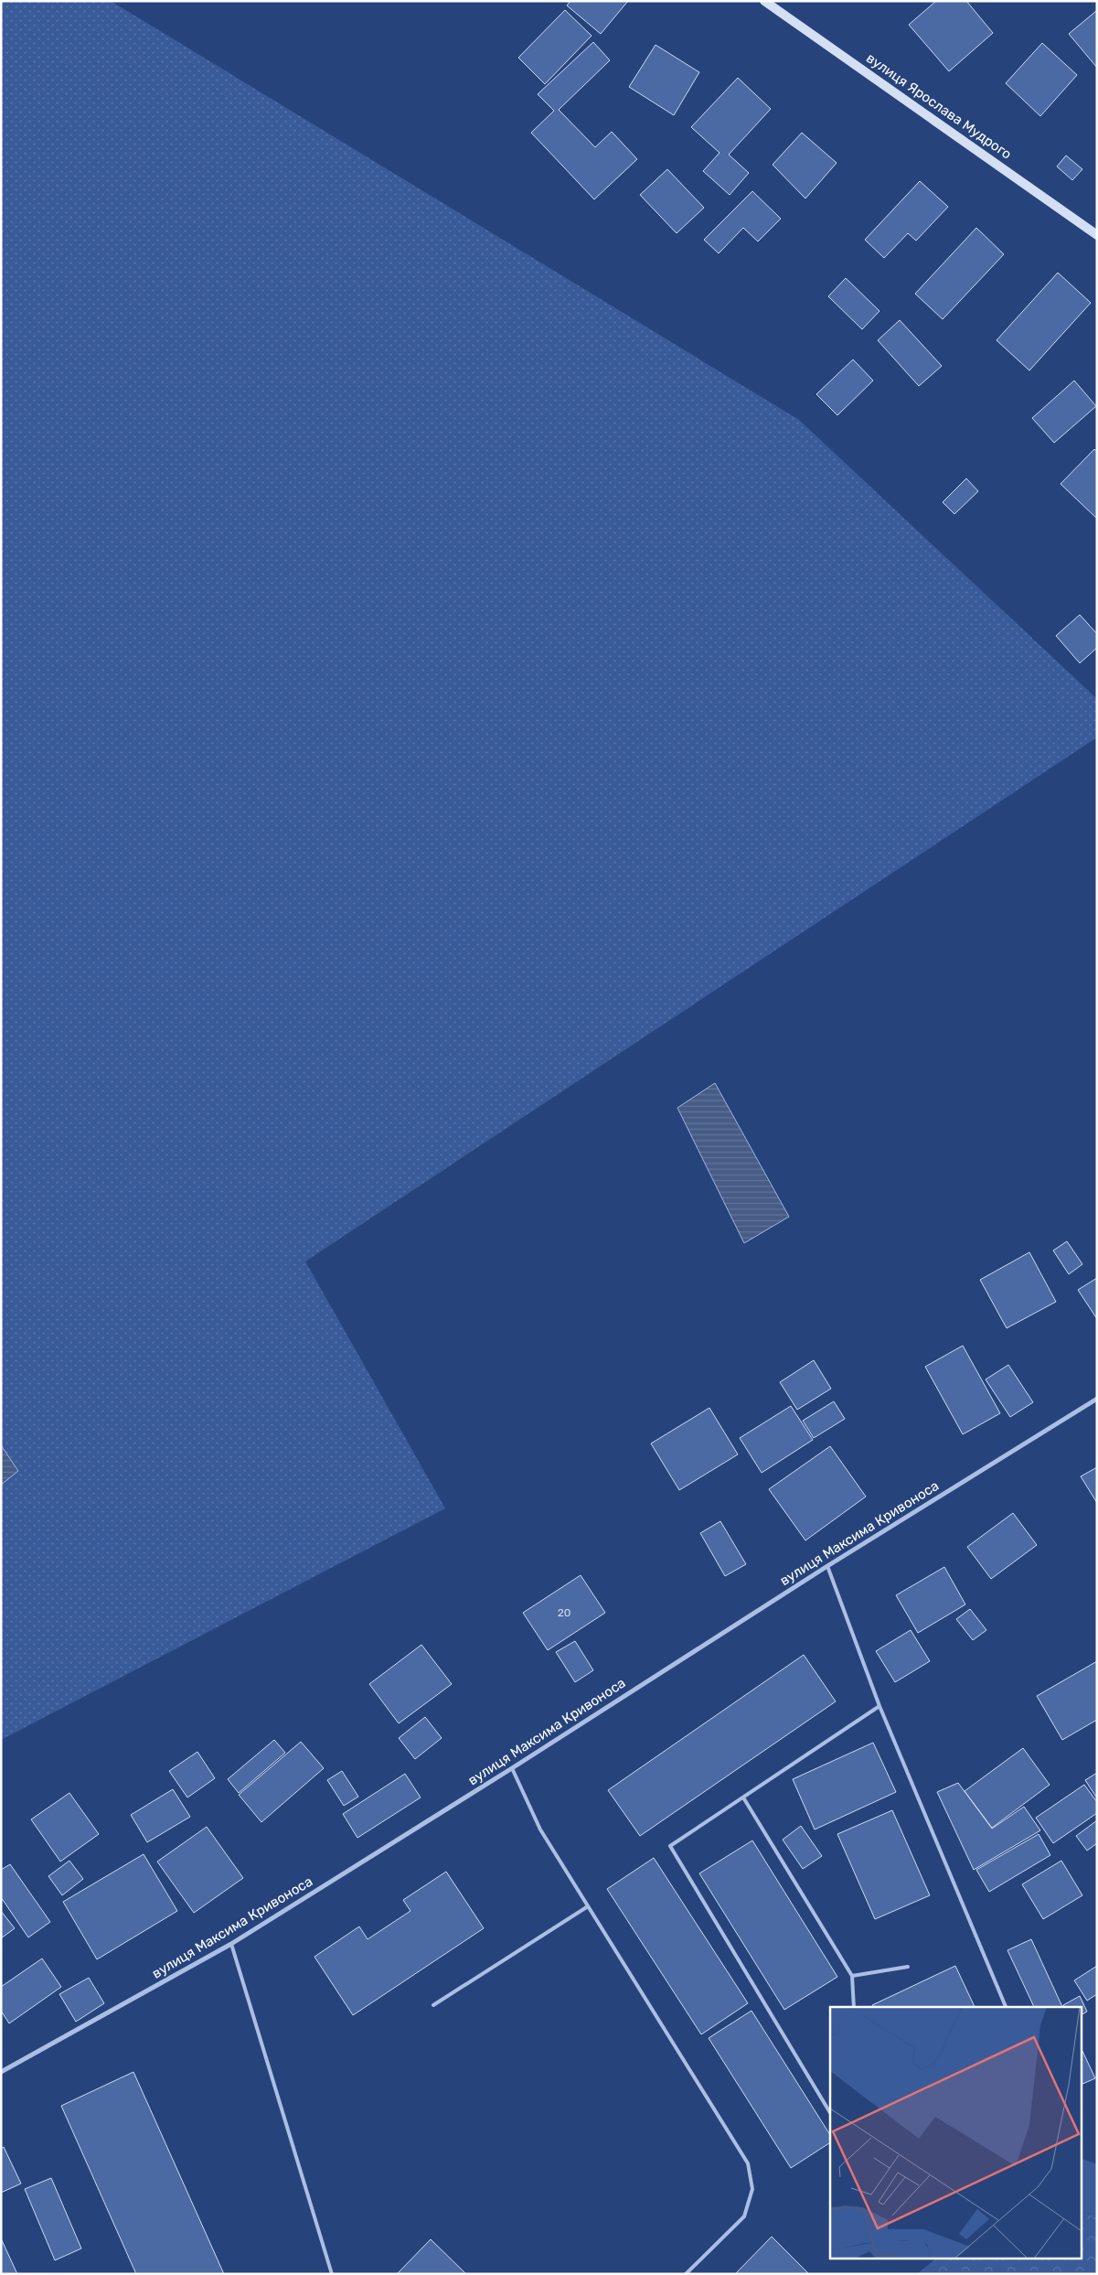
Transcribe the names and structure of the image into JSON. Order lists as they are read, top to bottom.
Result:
{
  "streets": {
    "main road": ["вулиця Ярослава Мудрого"],
    "street": ["вулиця Максима Кривоноса"]
  },
  "house_numbers": ["20"]
}
